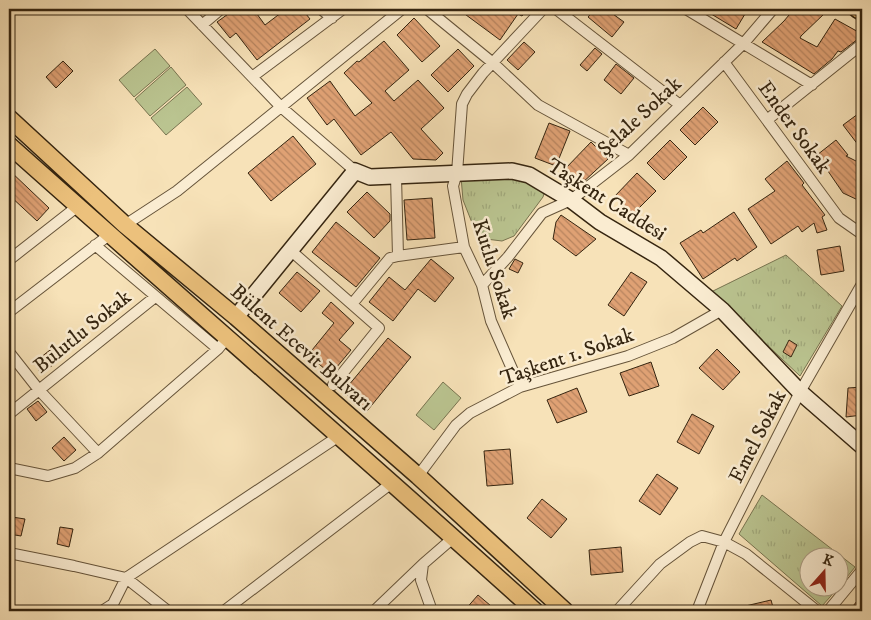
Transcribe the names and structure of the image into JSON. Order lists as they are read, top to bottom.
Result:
{
  "streets": {
    "main road": ["Bülent Ecevit Bulvarı"],
    "street": [
      "Şelale Sokak",
      "Ender Sokak",
      "Taşkent Caddesi",
      "Kutlu Sokak",
      "Bulutlu Sokak",
      "Taşkent 1. Sokak",
      "Emel Sokak"
    ]
  },
  "crossings": [
    ["Şelale Sokak", "Ender Sokak"],
    ["Şelale Sokak", "Taşkent Caddesi"],
    ["Şelale Sokak", "Kutlu Sokak"],
    ["Taşkent Caddesi", "Kutlu Sokak"],
    ["Taşkent Caddesi", "Taşkent 1. Sokak"],
    ["Taşkent Caddesi", "Emel Sokak"],
    ["Kutlu Sokak", "Taşkent 1. Sokak"],
    ["Bülent Ecevit Bulvarı", "Taşkent 1. Sokak"]
  ],
  "north": "top"
}
